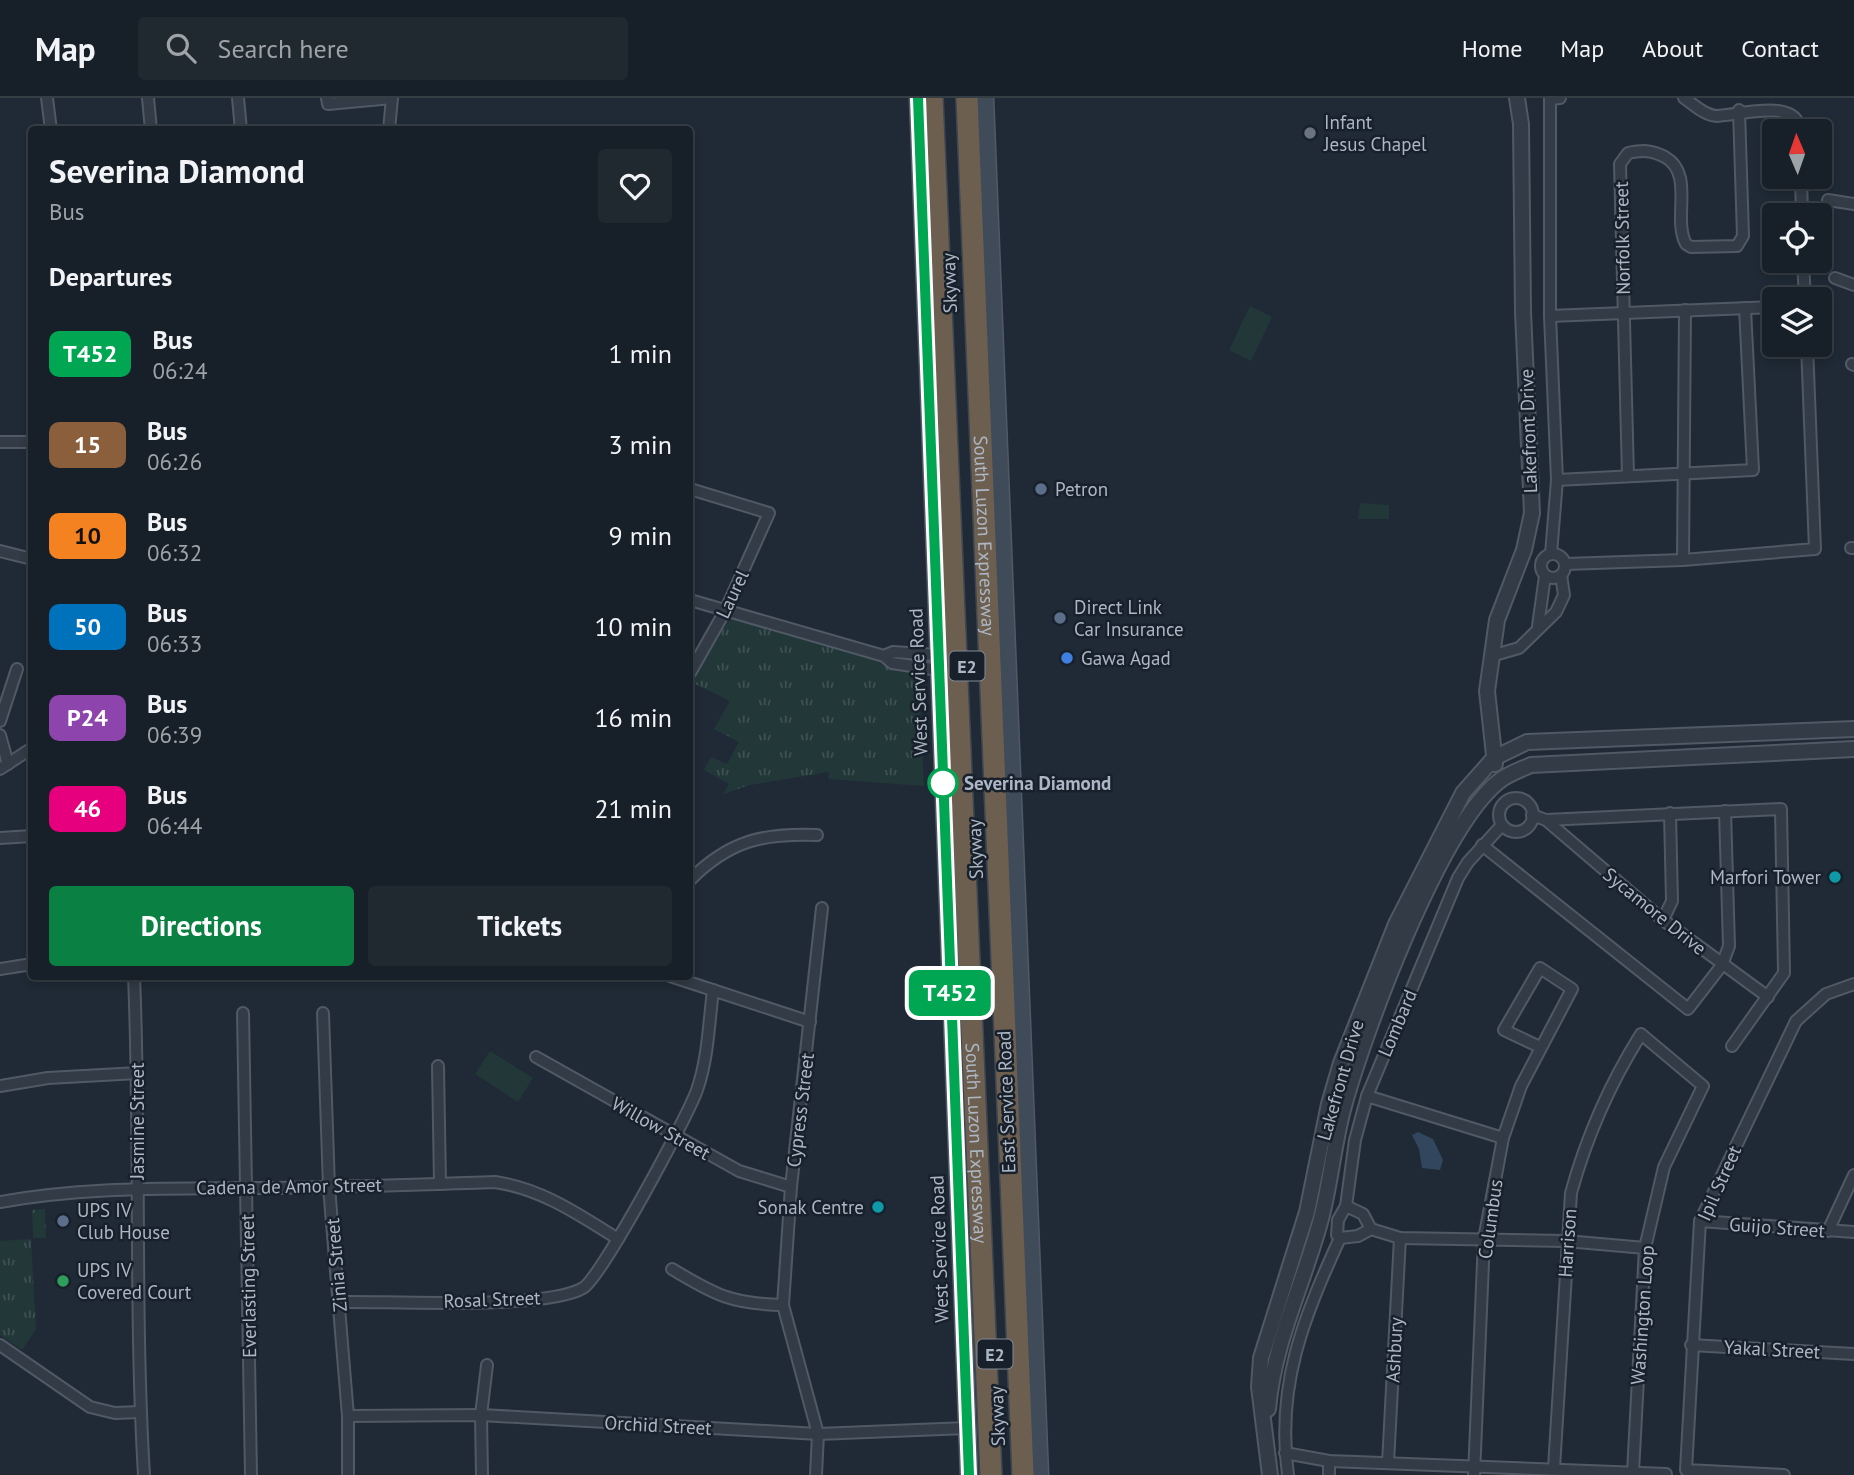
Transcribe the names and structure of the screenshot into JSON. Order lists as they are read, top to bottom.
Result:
{
  "streets": {
    "highway": ["Skyway", "South Luzon Expressway", "E2"],
    "main road": ["West Service Road", "East Service Road"],
    "street": [
      "Norfolk Street",
      "Lakefront Drive",
      "Laurel",
      "Sycamore Drive",
      "Lombard",
      "Cypress Street",
      "Jasmine Street",
      "Willow Street",
      "Ipil Street",
      "Cadena de Amor Street",
      "Columbus",
      "Guijo Street",
      "Harrison",
      "Zinia Street",
      "Everlasting Street",
      "Rosal Street",
      "Washington Loop",
      "Yakal Street",
      "Ashbury",
      "Orchid Street"
    ]
  },
  "crossings": [
    ["West Service Road", "Orchid Street"],
    ["Cypress Street", "Willow Street"],
    ["Cypress Street", "Orchid Street"],
    ["Jasmine Street", "Cadena de Amor Street"],
    ["Willow Street", "Rosal Street"],
    ["Ipil Street", "Guijo Street"],
    ["Ipil Street", "Yakal Street"],
    ["Cadena de Amor Street", "Zinia Street"],
    ["Cadena de Amor Street", "Everlasting Street"],
    ["Cadena de Amor Street", "Rosal Street"],
    ["Harrison", "Washington Loop"],
    ["Zinia Street", "Rosal Street"],
    ["Zinia Street", "Orchid Street"]
  ],
  "places": [
    "Infant Jesus Chapel",
    "Petron",
    "Direct Link Car Insurance",
    "Gawa Agad",
    "Severina Diamond",
    "Marfori Tower",
    "Sonak Centre",
    "UPS IV Club House",
    "UPS IV Covered Court"
  ],
  "lines": ["bus line T452"],
  "north": "top",
  "page": {
    "header": "Map",
    "search": "Search here",
    "nav": [
      "Home",
      "Map",
      "About",
      "Contact"
    ],
    "on_map": "T452",
    "heading": [
      ["Severina Diamond", "Bus"],
      "Departures"
    ],
    "list": [
      {
        "mark": "T452",
        "name": "Bus",
        "note": "06:24",
        "value": "1 min"
      },
      {
        "mark": "15",
        "name": "Bus",
        "note": "06:26",
        "value": "3 min"
      },
      {
        "mark": "10",
        "name": "Bus",
        "note": "06:32",
        "value": "9 min"
      },
      {
        "mark": "50",
        "name": "Bus",
        "note": "06:33",
        "value": "10 min"
      },
      {
        "mark": "P24",
        "name": "Bus",
        "note": "06:39",
        "value": "16 min"
      },
      {
        "mark": "46",
        "name": "Bus",
        "note": "06:44",
        "value": "21 min"
      }
    ],
    "buttons": ["Directions", "Tickets"]
  }
}
